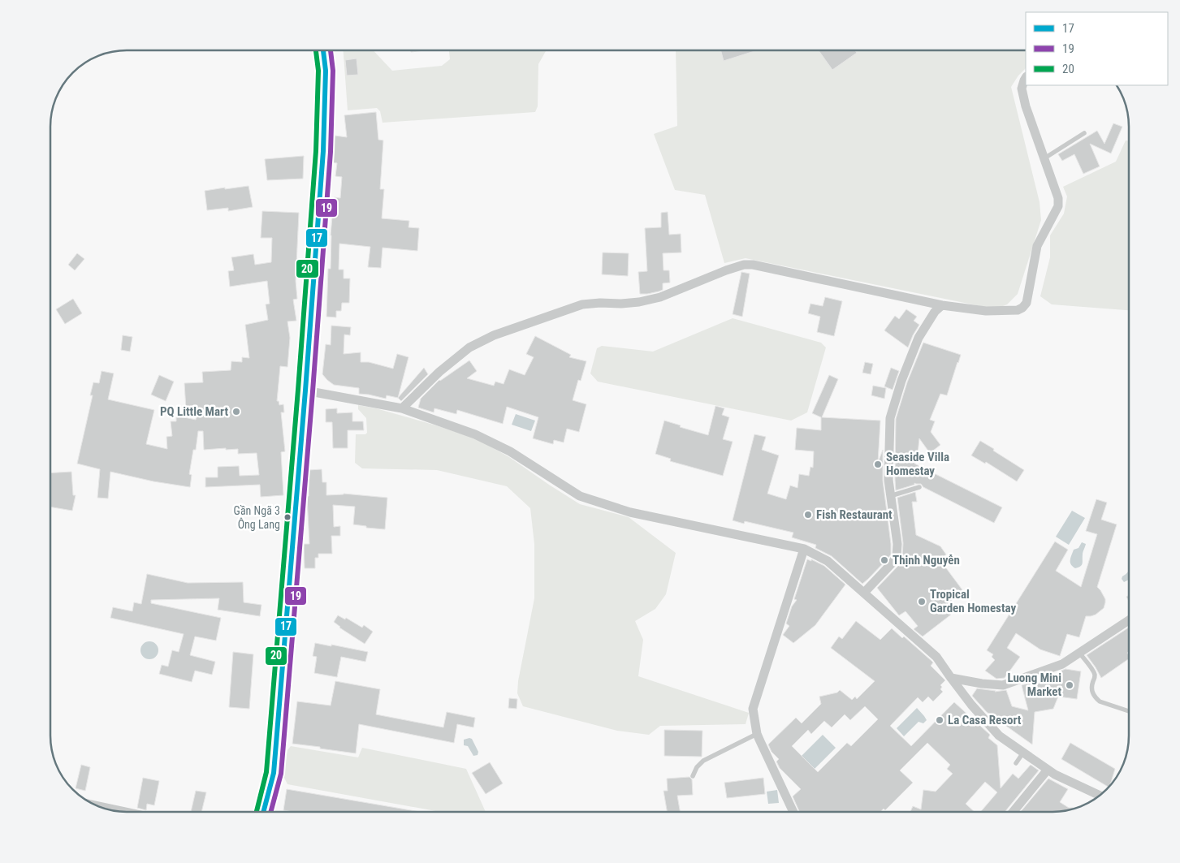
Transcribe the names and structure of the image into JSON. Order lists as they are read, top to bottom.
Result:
{
  "places": [
    "PQ Little Mart",
    "Seaside Villa Homestay",
    "Fish Restaurant",
    "Gần Ngã 3 Ông Lang",
    "Thịnh Nguyễn",
    "Tropical Garden Homestay",
    "Luong Mini Market",
    "La Casa Resort"
  ],
  "lines": ["transit line 19", "transit line 17", "transit line 20"],
  "legend": ["17", "19", "20"]
}
